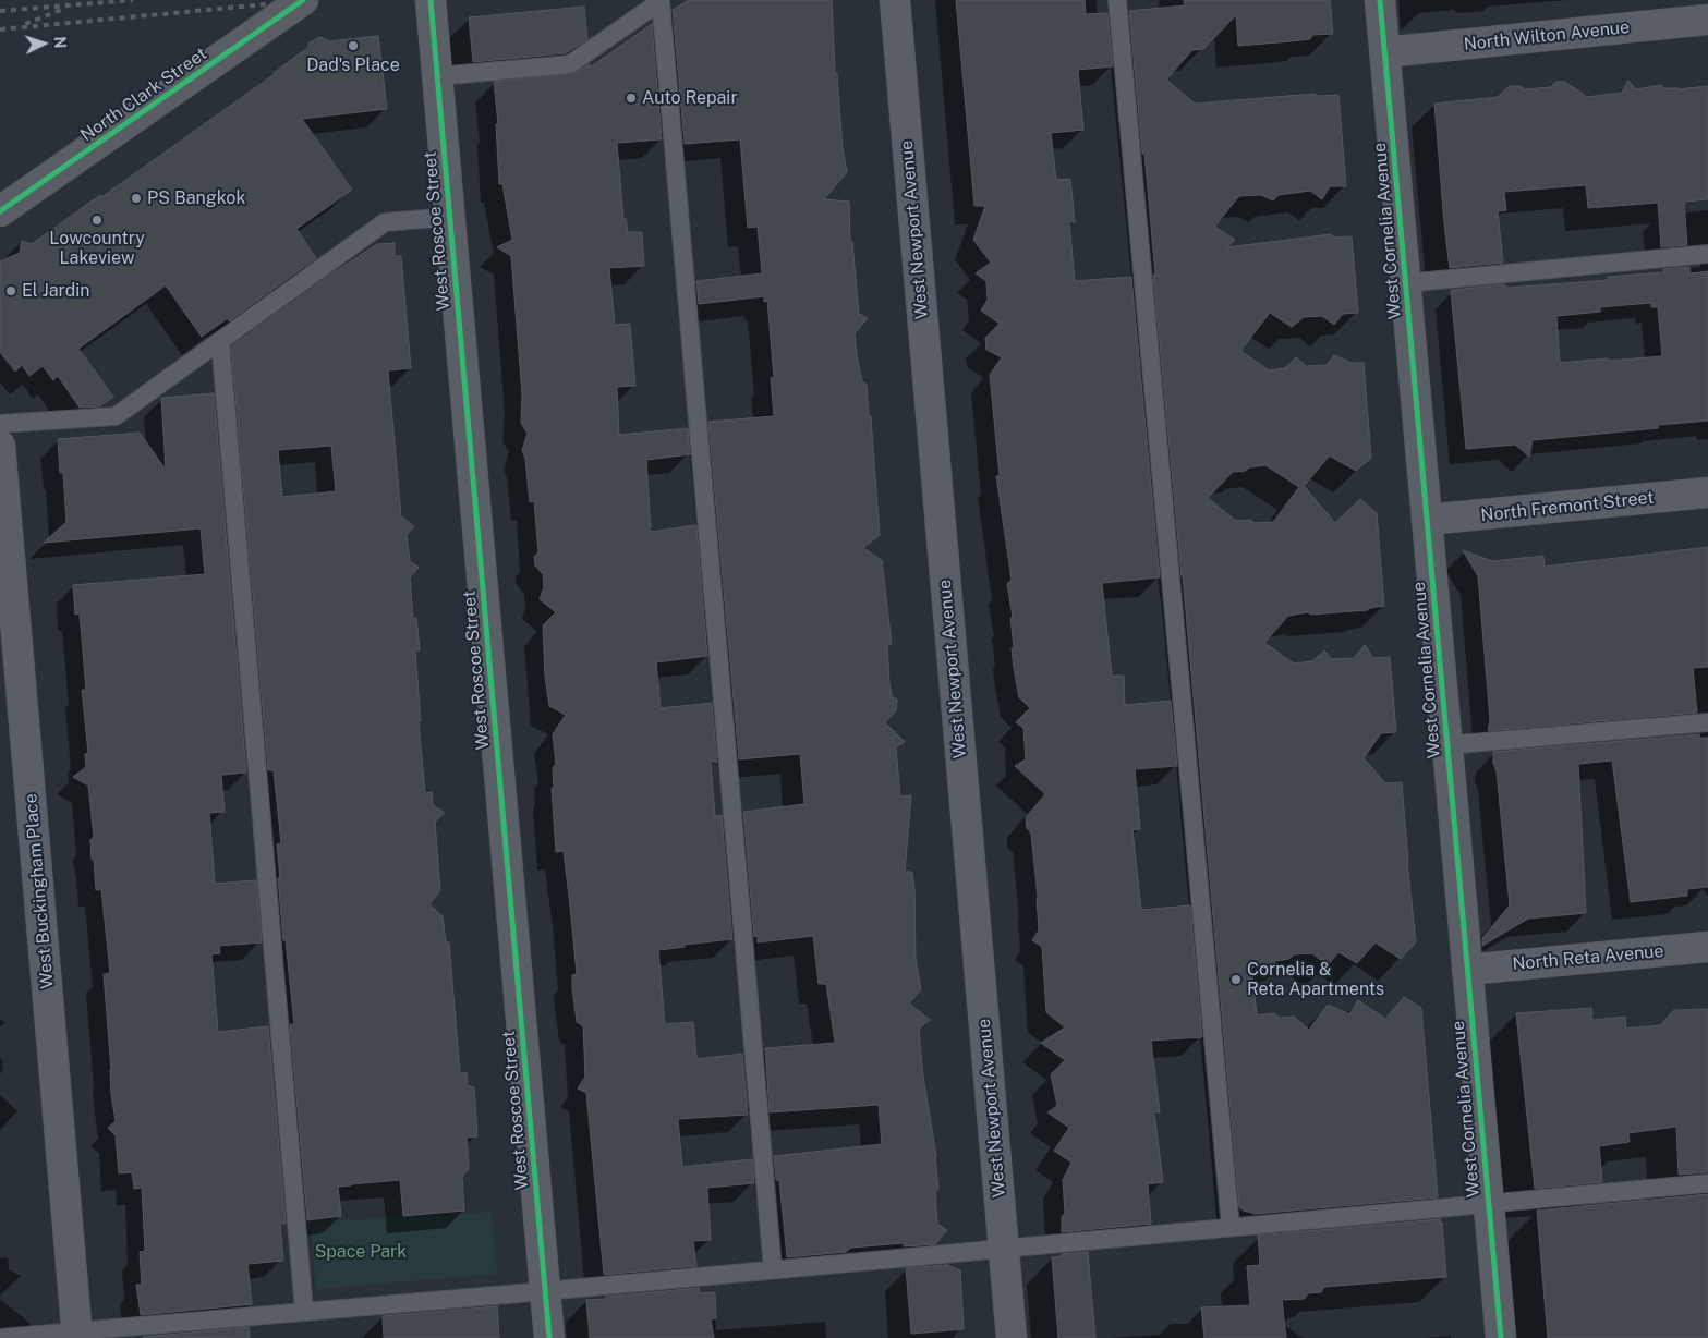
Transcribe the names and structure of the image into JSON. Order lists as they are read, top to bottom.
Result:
{
  "streets": {
    "main road": ["North Clark Street"],
    "street": [
      "North Wilton Avenue",
      "West Newport Avenue",
      "West Roscoe Street",
      "West Cornelia Avenue",
      "North Fremont Street",
      "West Buckingham Place",
      "North Reta Avenue"
    ]
  },
  "crossings": [
    ["North Wilton Avenue", "West Cornelia Avenue"],
    ["West Cornelia Avenue", "North Fremont Street"],
    ["West Cornelia Avenue", "North Reta Avenue"]
  ],
  "parks": ["Space Park"],
  "places": [
    "Dad's Place",
    "Auto Repair",
    "PS Bangkok",
    "Lowcountry Lakeview",
    "El Jardin",
    "Cornelia & Reta Apartments"
  ],
  "north": "right"
}
